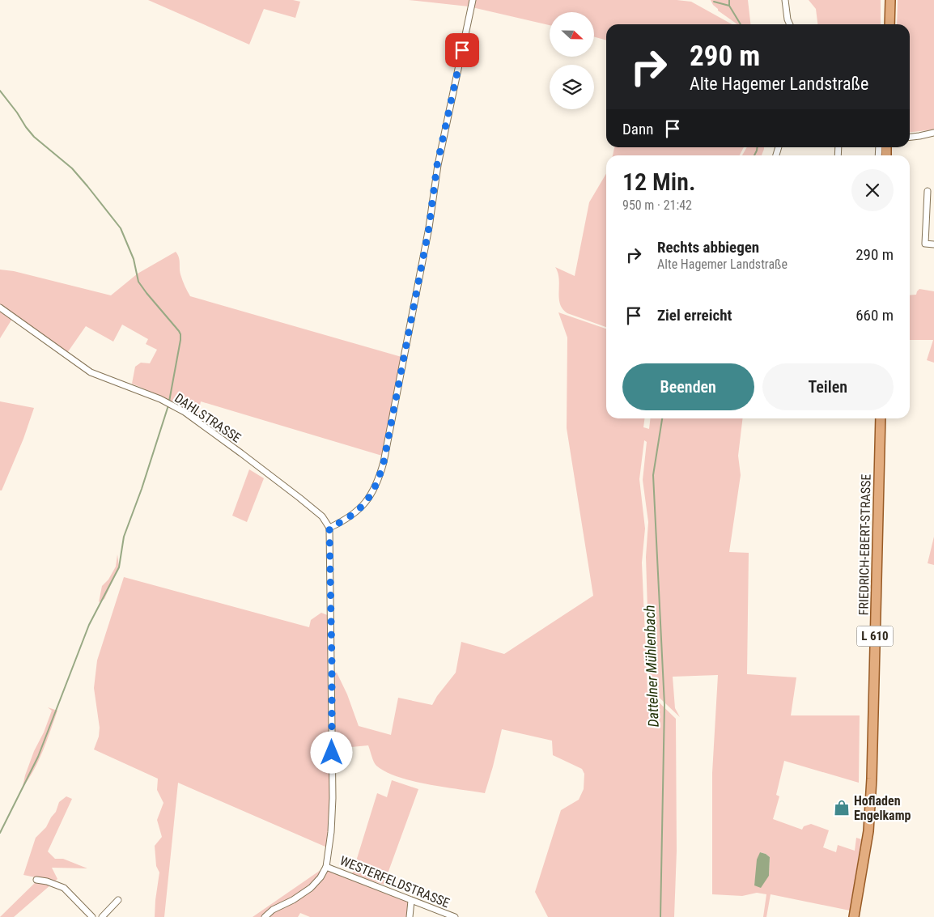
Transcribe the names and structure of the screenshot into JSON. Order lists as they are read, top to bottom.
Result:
{
  "streets": {
    "main road": ["FRIEDRICH-EBERT-STRASSE", "L 610"],
    "street": ["DAHLSTRASSE", "WESTERFELDSTRASSE"]
  },
  "water": ["Dattelner Mühlenbach"],
  "places": {
    "shop": ["Hofladen Engelkamp"]
  },
  "north": "right",
  "page": {
    "turn": ["290 m", "Alte Hagemer Landstraße"],
    "then": "Dann",
    "heading": ["12 Min.", "950 m · 21:42"],
    "list": [
      {
        "name": "Rechts abbiegen",
        "note": "Alte Hagemer Landstraße",
        "value": "290 m"
      },
      {
        "name": "Ziel erreicht",
        "value": "660 m"
      }
    ],
    "buttons": ["Beenden", "Teilen"]
  }
}
